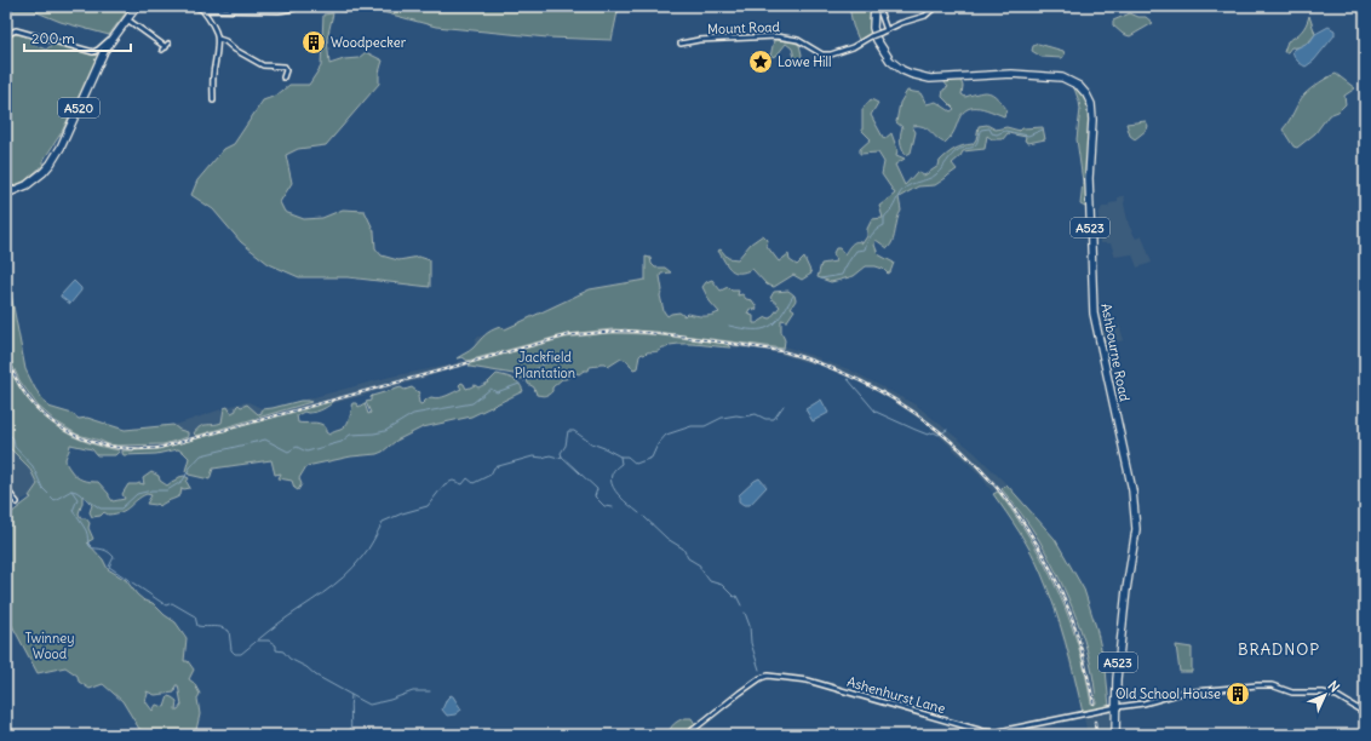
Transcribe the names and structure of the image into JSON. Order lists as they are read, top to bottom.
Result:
{
  "streets": {
    "highway": ["A520", "A523", "Ashbourne Road"],
    "street": ["Mount Road", "Ashenhurst Lane"]
  },
  "crossings": [
    ["Ashbourne Road", "Ashenhurst Lane"]
  ],
  "districts": ["BRADNOP"],
  "parks": ["Jackfield Plantation", "Twinney Wood"],
  "places": {
    "building": ["Woodpecker", "Old School House"],
    "place": ["Lowe Hill"]
  },
  "scale_bar": "200 m",
  "north": "top right"
}
